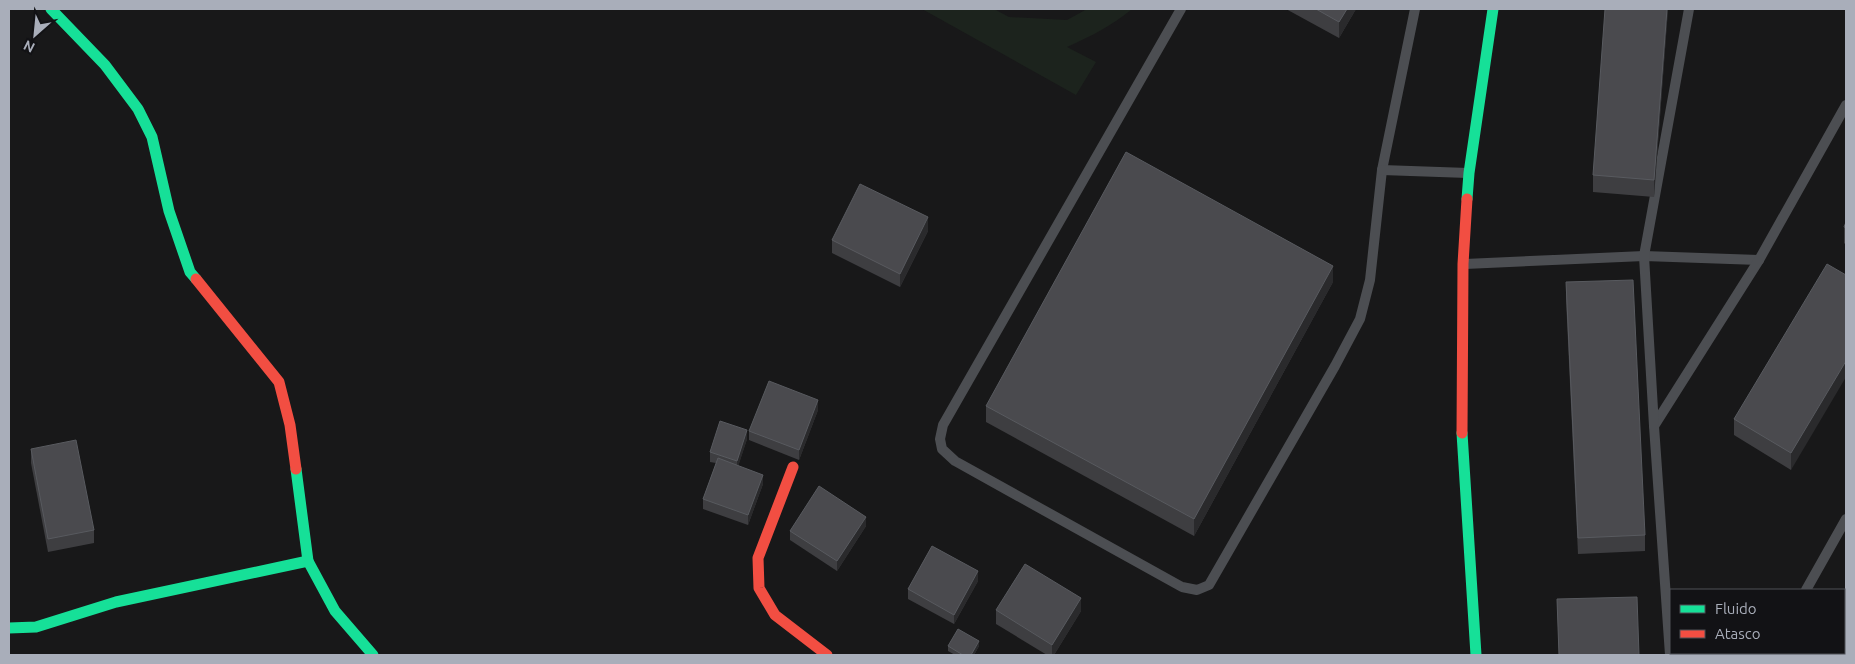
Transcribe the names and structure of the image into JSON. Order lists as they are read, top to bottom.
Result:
{
  "legend": ["Fluido", "Atasco"],
  "north": "bottom left"
}
